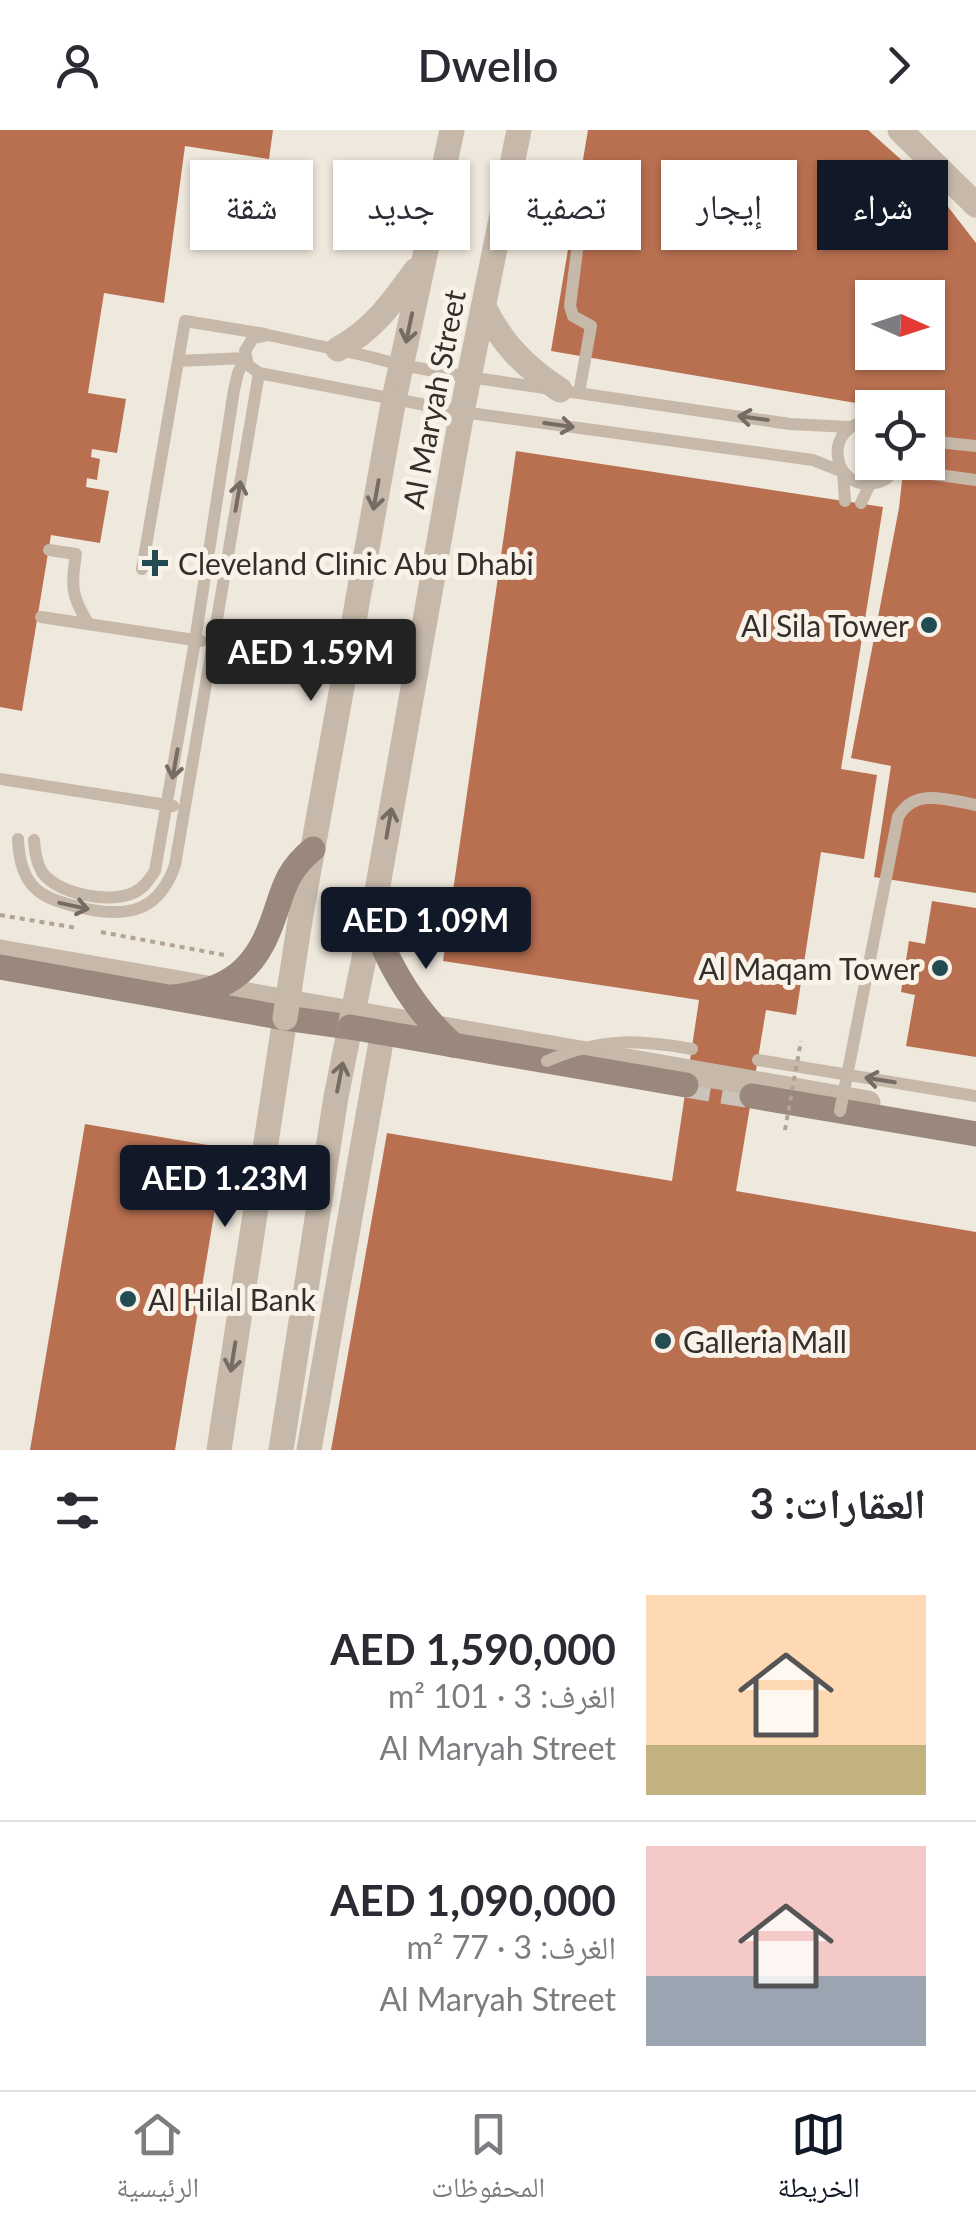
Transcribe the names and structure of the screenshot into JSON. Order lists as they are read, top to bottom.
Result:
{
  "streets": {
    "street": ["Al Maryah Street"]
  },
  "places": {
    "health": ["Cleveland Clinic Abu Dhabi"],
    "other": [
      "Al Sila Tower",
      "Al Maqam Tower",
      "Al Hilal Bank",
      "Galleria Mall"
    ]
  },
  "north": "right",
  "page": {
    "header": "Dwello",
    "chip": [
      "شراء",
      "إيجار",
      "تصفية",
      "جديد",
      "شقة"
    ],
    "price": ["AED 1.59M", "AED 1.09M", "AED 1.23M"],
    "heading": "العقارات: 3",
    "list": [
      {
        "name": "AED 1,590,000",
        "note": "الغرف: 3 · 101 m² · Al Maryah Street"
      },
      {
        "name": "AED 1,090,000",
        "note": "الغرف: 3 · 77 m² · Al Maryah Street"
      }
    ],
    "tabs": ["الخريطة", "المحفوظات", "الرئيسية"]
  }
}
